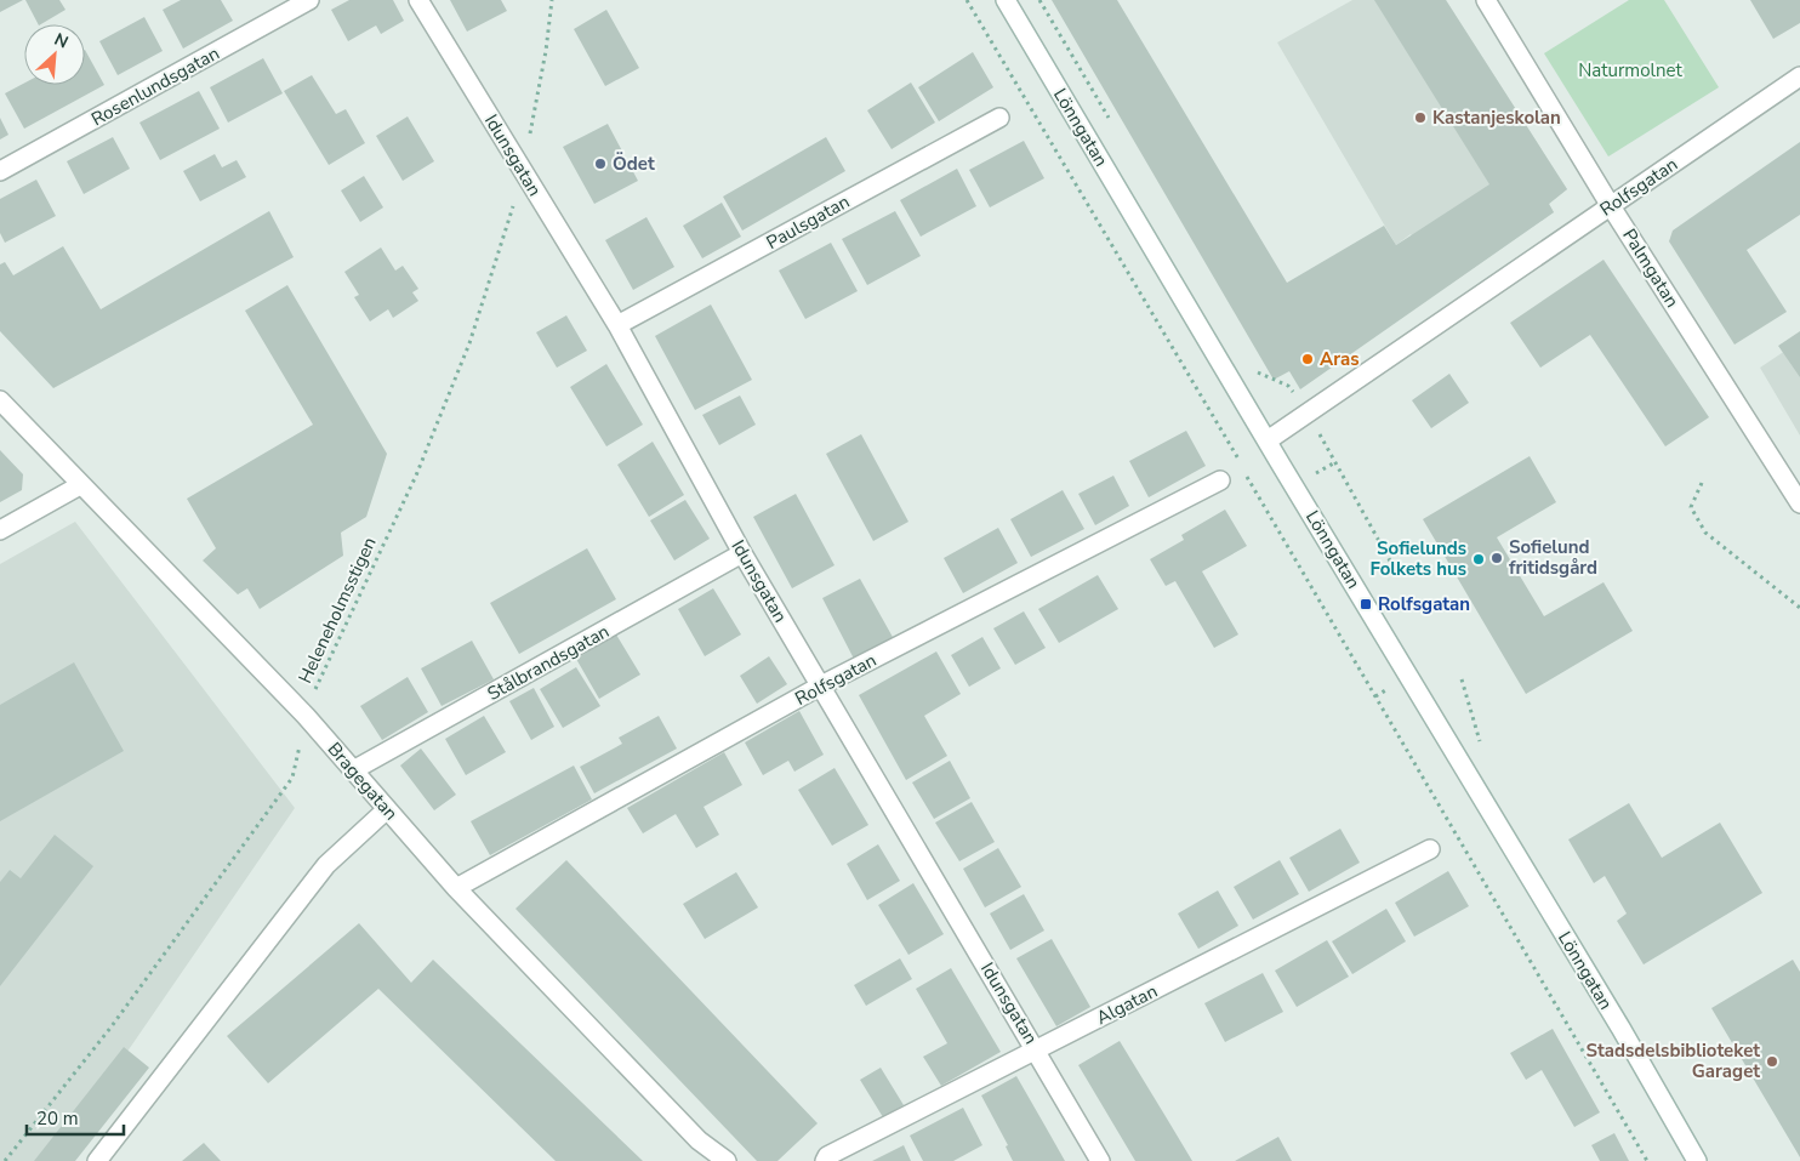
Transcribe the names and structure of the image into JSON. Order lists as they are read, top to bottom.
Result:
{
  "streets": {
    "street": [
      "Rosenlundsgatan",
      "Lönngatan",
      "Idunsgatan",
      "Rolfsgatan",
      "Paulsgatan",
      "Palmgatan",
      "Stålbrandsgatan",
      "Bragegatan",
      "Algatan"
    ],
    "path": ["Heleneholmsstigen"]
  },
  "crossings": [
    ["Lönngatan", "Rolfsgatan"],
    ["Idunsgatan", "Rolfsgatan"],
    ["Idunsgatan", "Paulsgatan"],
    ["Idunsgatan", "Heleneholmsstigen"],
    ["Idunsgatan", "Stålbrandsgatan"],
    ["Idunsgatan", "Algatan"],
    ["Rolfsgatan", "Palmgatan"],
    ["Rolfsgatan", "Bragegatan"],
    ["Heleneholmsstigen", "Bragegatan"],
    ["Stålbrandsgatan", "Bragegatan"]
  ],
  "parks": ["Naturmolnet"],
  "places": {
    "other": [
      "Kastanjeskolan",
      "Ödet",
      "Aras",
      "Sofielund fritidsgård",
      "Sofielunds Folkets hus",
      "Stadsdelsbiblioteket Garaget"
    ],
    "transit": ["Rolfsgatan"]
  },
  "scale_bar": "20 m",
  "north": "top right"
}
